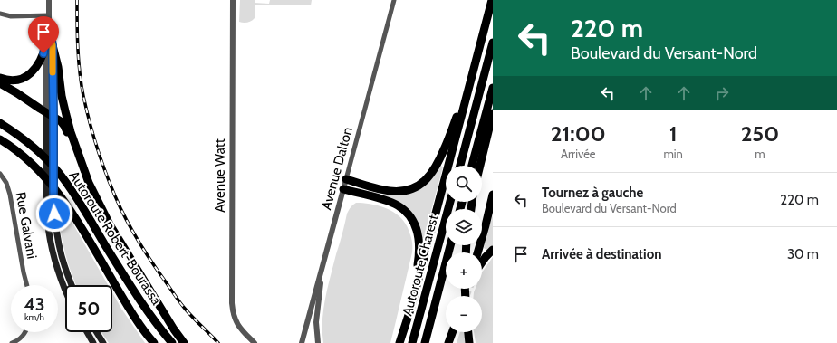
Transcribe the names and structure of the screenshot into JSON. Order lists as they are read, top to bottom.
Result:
{
  "streets": {
    "highway": ["Autoroute Robert-Bourassa", "Autoroute Charest"],
    "street": ["Avenue Dalton", "Avenue Watt", "Rue Galvani"]
  },
  "page": {
    "turn": ["220 m", "Boulevard du Versant-Nord"],
    "eta": [
      "21:00",
      "Arrivée",
      "1",
      "min",
      "250",
      "m"
    ],
    "map_buttons": ["+", "−"],
    "list": [
      {
        "name": "Tournez à gauche",
        "note": "Boulevard du Versant-Nord",
        "value": "220 m"
      },
      {
        "name": "Arrivée à destination",
        "value": "30 m"
      }
    ],
    "speed": "43 km/h",
    "limit": "50"
  }
}
